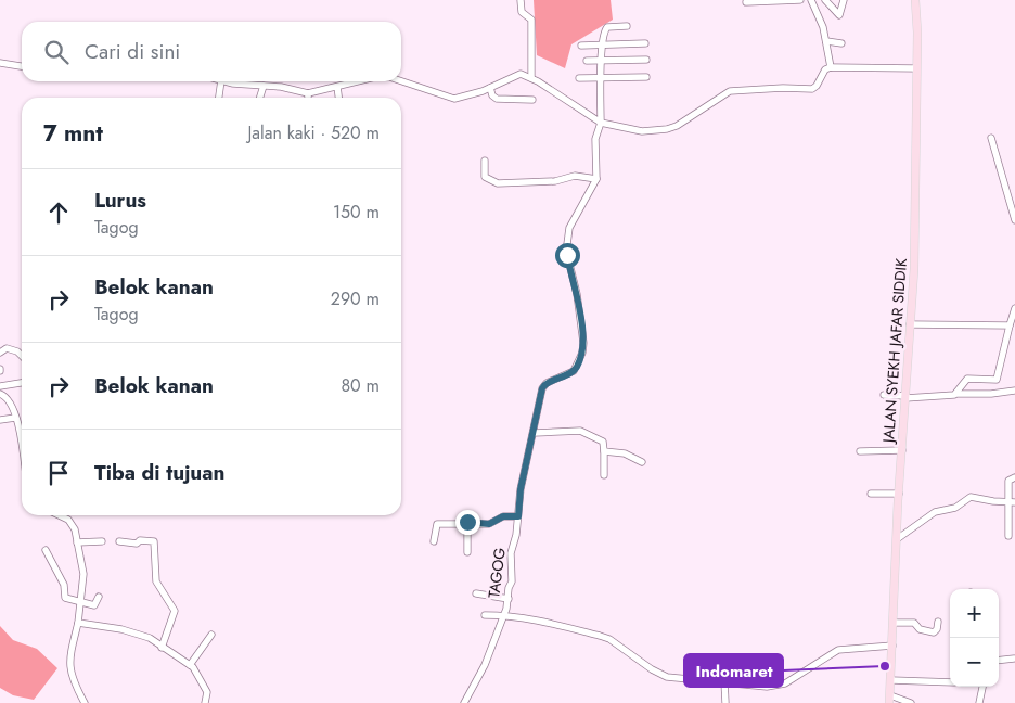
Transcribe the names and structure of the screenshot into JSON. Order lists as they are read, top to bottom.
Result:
{
  "streets": {
    "main road": ["JALAN SYEKH JAFAR SIDDIK"],
    "street": ["TAGOG"]
  },
  "places": ["Indomaret"],
  "page": {
    "search": "Cari di sini",
    "heading": ["7 mnt", "Jalan kaki · 520 m"],
    "list": [
      ["Lurus", "Tagog", "150 m"],
      ["Belok kanan", "Tagog", "290 m"],
      ["Belok kanan", "80 m"],
      "Tiba di tujuan"
    ],
    "map_buttons": ["+", "−"]
  }
}
